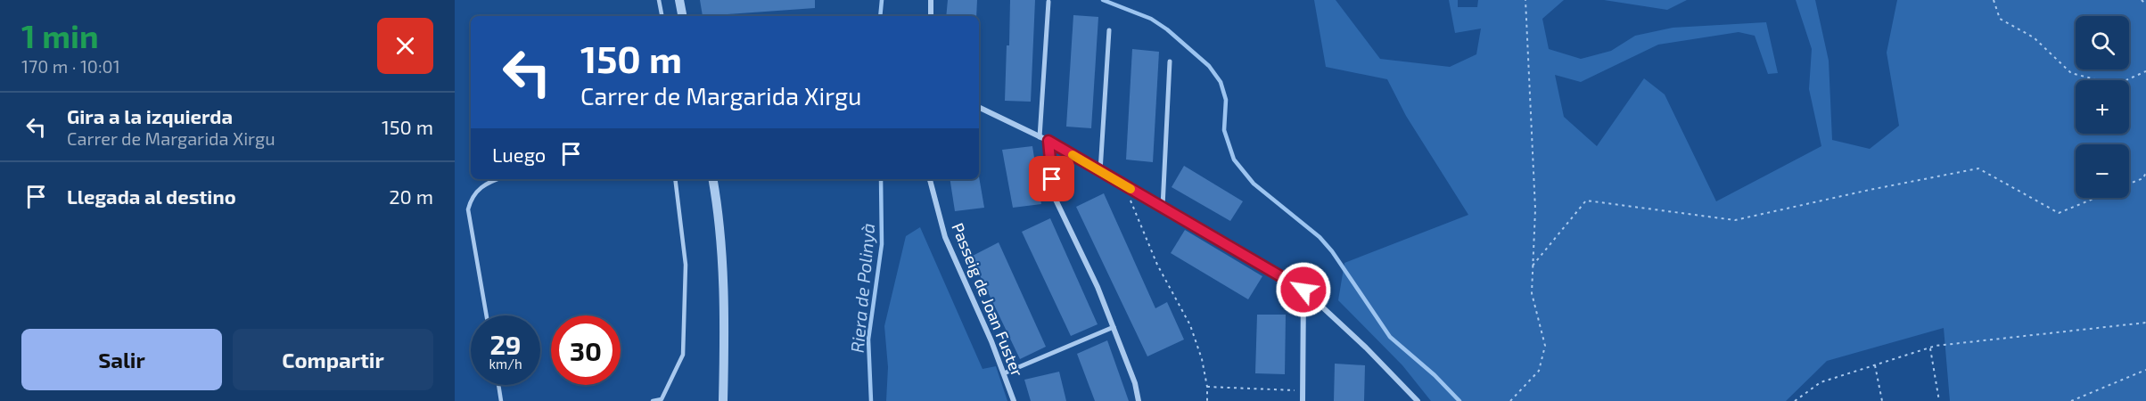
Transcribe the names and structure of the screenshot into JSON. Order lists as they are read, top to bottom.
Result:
{
  "streets": {
    "street": ["Passeig de Joan Fuster"]
  },
  "water": ["Riera de Polinyà"],
  "page": {
    "heading": ["1 min", "170 m · 10:01"],
    "map_buttons": ["+", "−"],
    "turn": ["150 m", "Carrer de Margarida Xirgu"],
    "list": [
      {
        "name": "Gira a la izquierda",
        "note": "Carrer de Margarida Xirgu",
        "value": "150 m"
      },
      {
        "name": "Llegada al destino",
        "value": "20 m"
      }
    ],
    "then": "Luego",
    "speed": "29 km/h",
    "limit": "30",
    "buttons": ["Salir", "Compartir"]
  }
}
